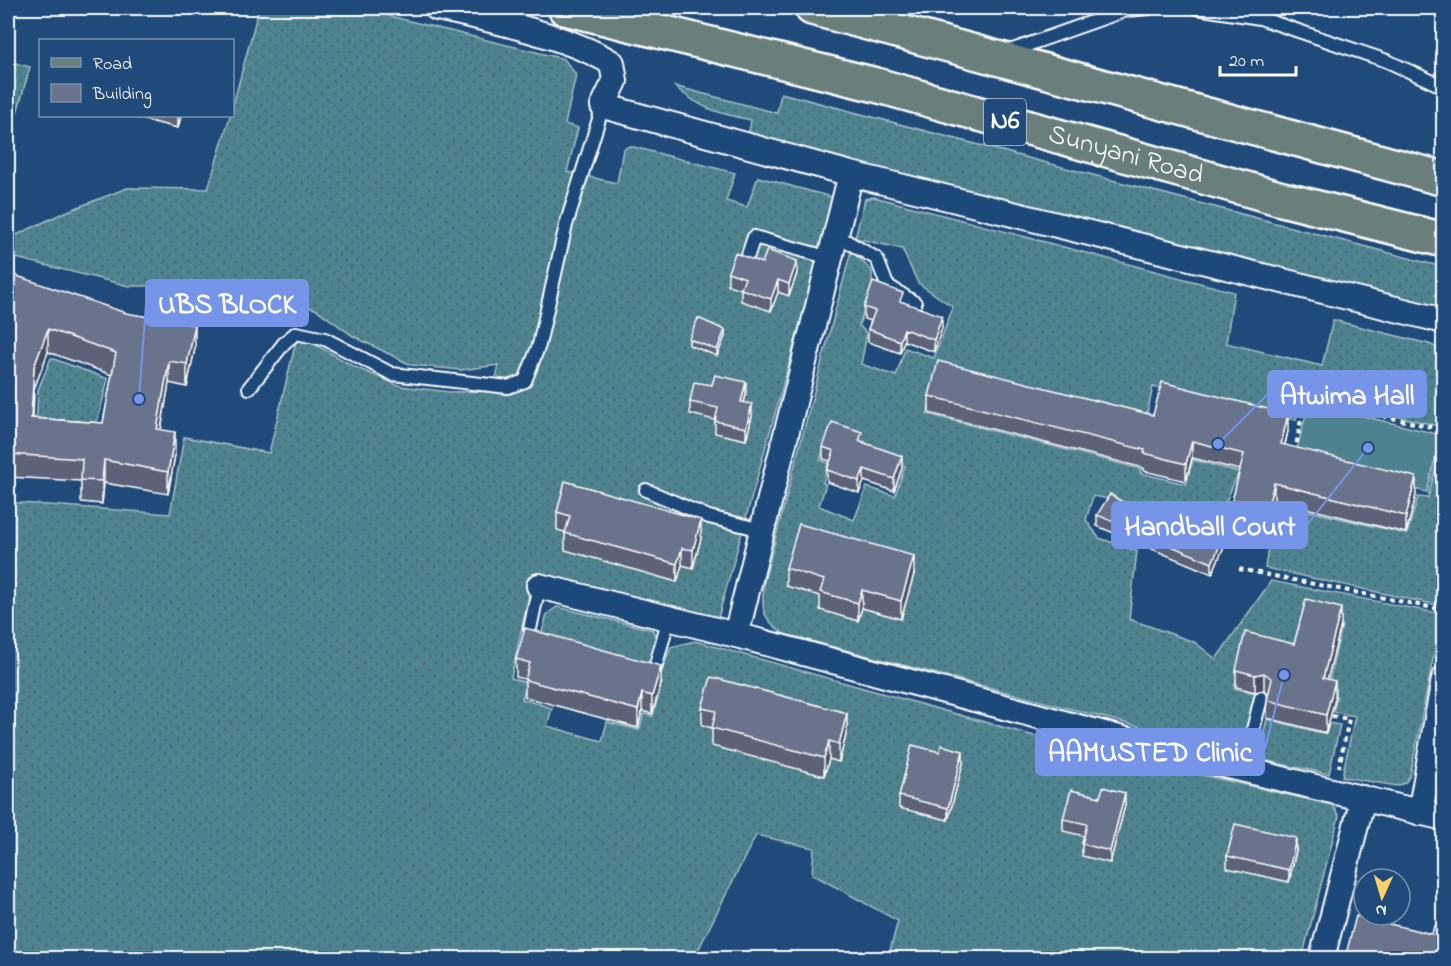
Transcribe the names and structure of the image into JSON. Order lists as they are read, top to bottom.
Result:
{
  "streets": {
    "main road": ["N6", "Sunyani Road"]
  },
  "places": [
    "UBS BLOCK",
    "Atwima Hall",
    "Handball Court",
    "AAMUSTED Clinic"
  ],
  "legend": ["Road", "Building"],
  "scale_bar": "20 m",
  "north": "bottom"
}
